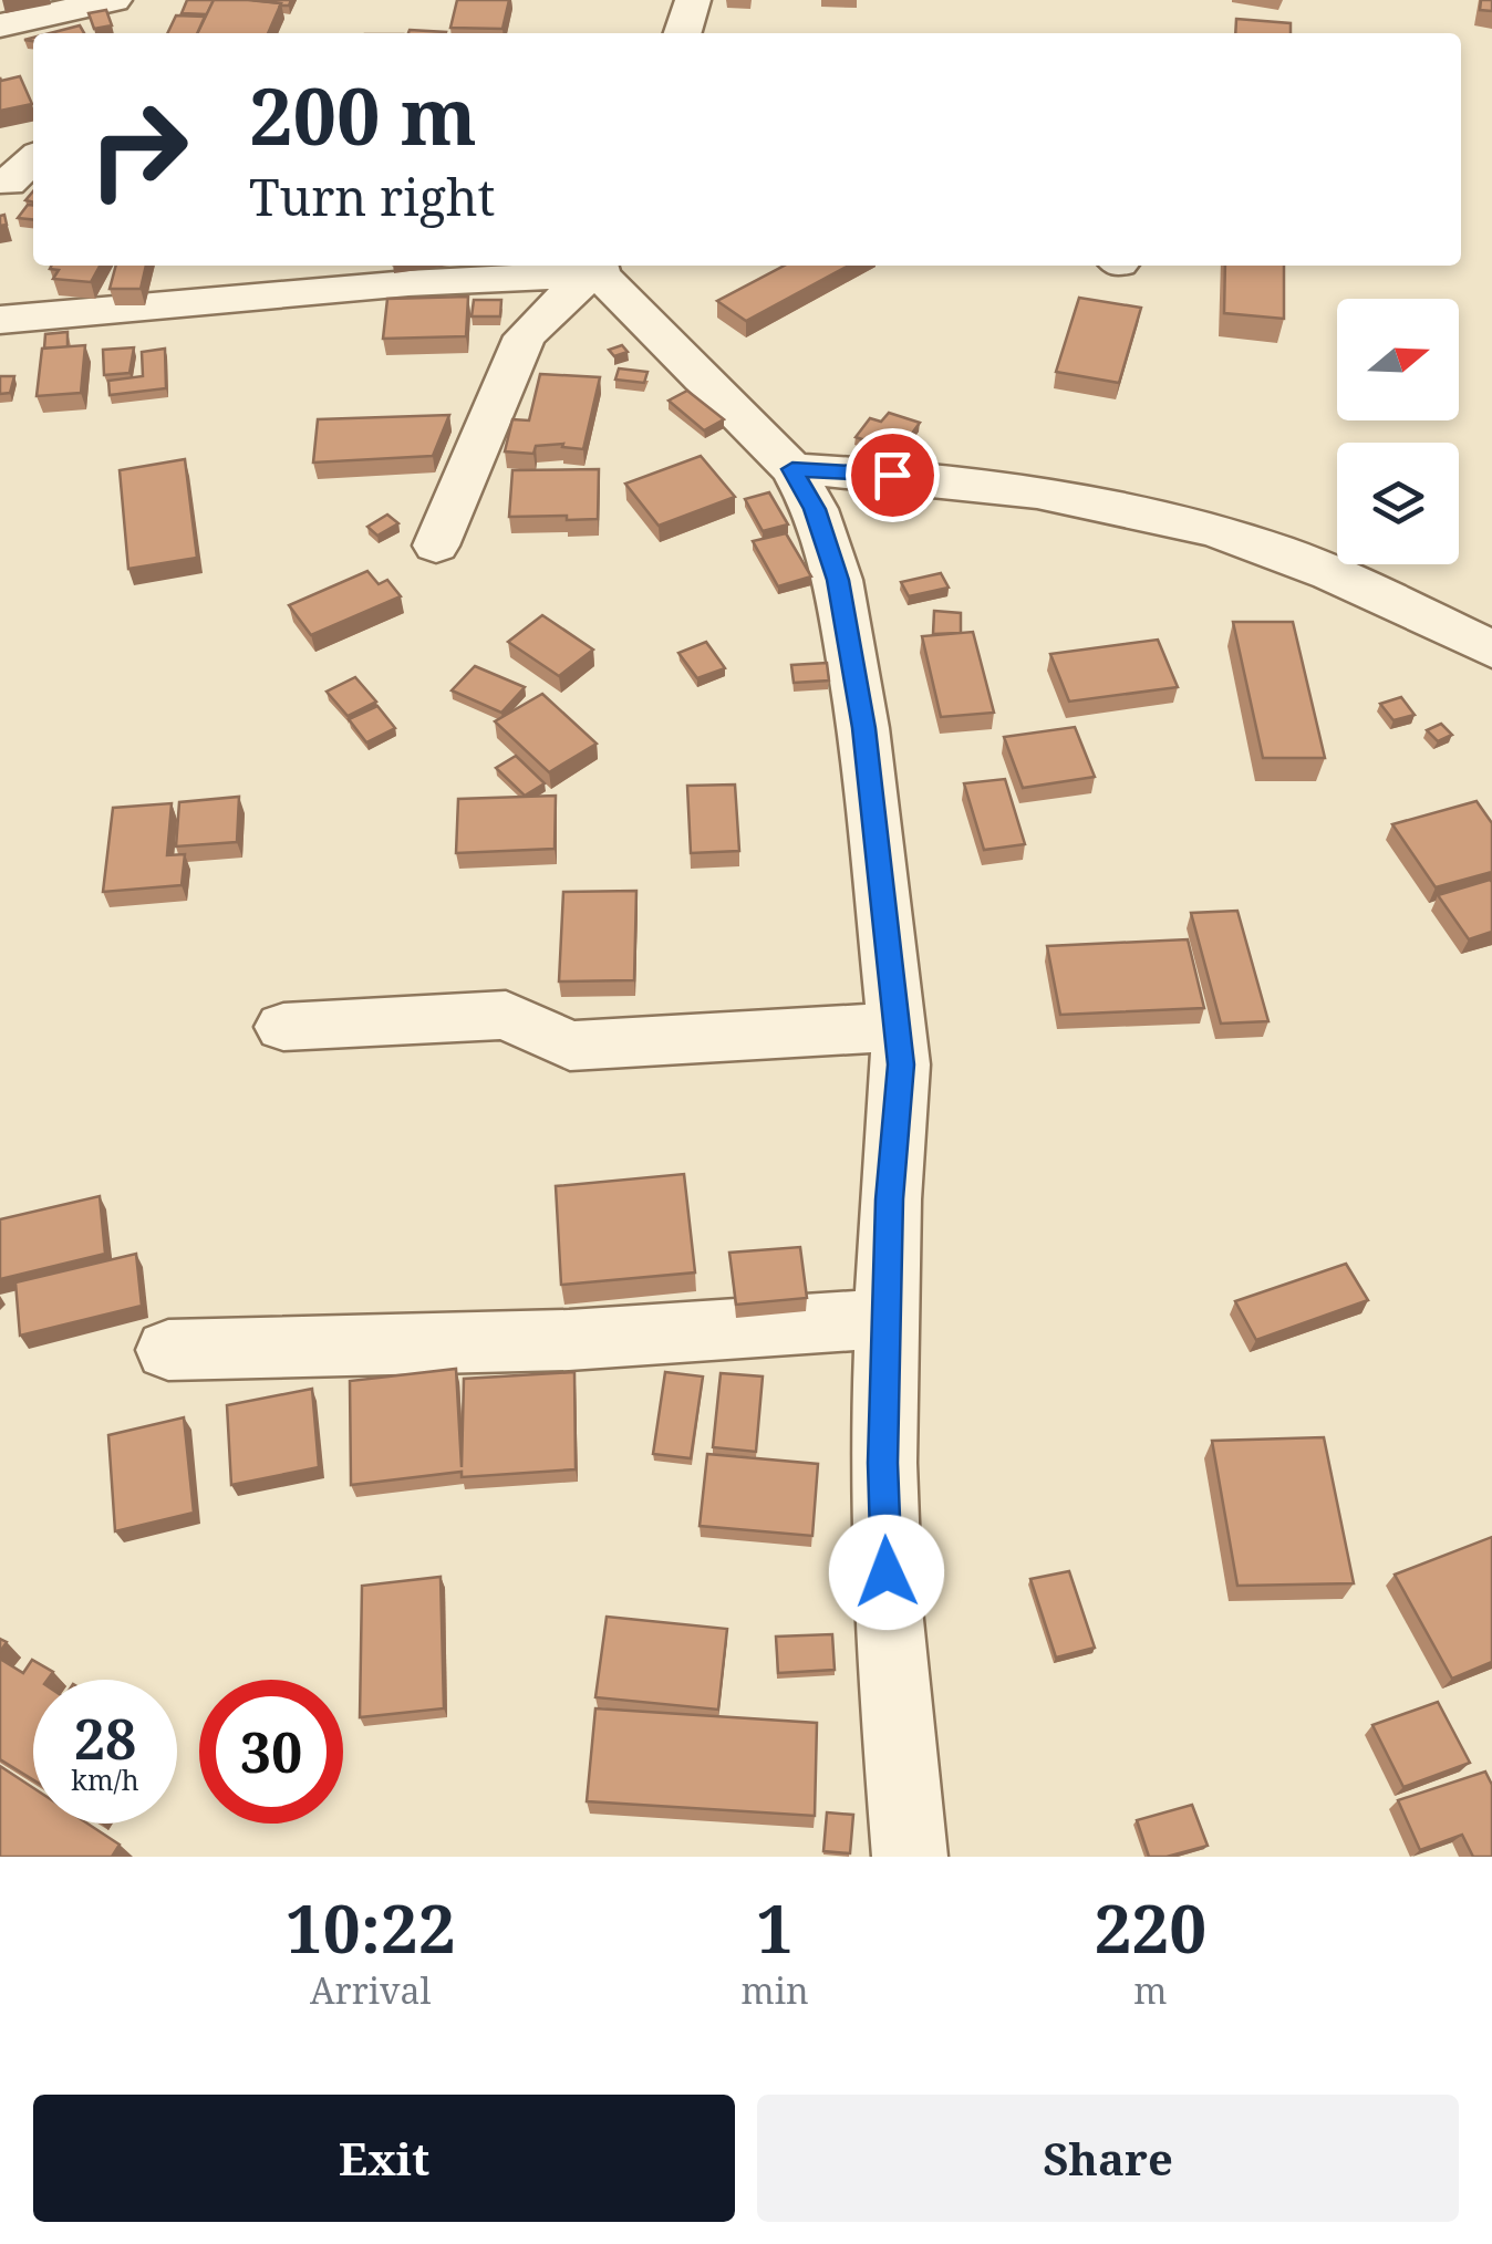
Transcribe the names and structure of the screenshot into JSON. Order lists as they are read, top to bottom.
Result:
{
  "north": "right",
  "page": {
    "turn": ["200 m", "Turn right"],
    "speed": "28 km/h",
    "limit": "30",
    "eta": [
      "10:22",
      "Arrival",
      "1",
      "min",
      "220",
      "m"
    ],
    "buttons": ["Exit", "Share"]
  }
}
